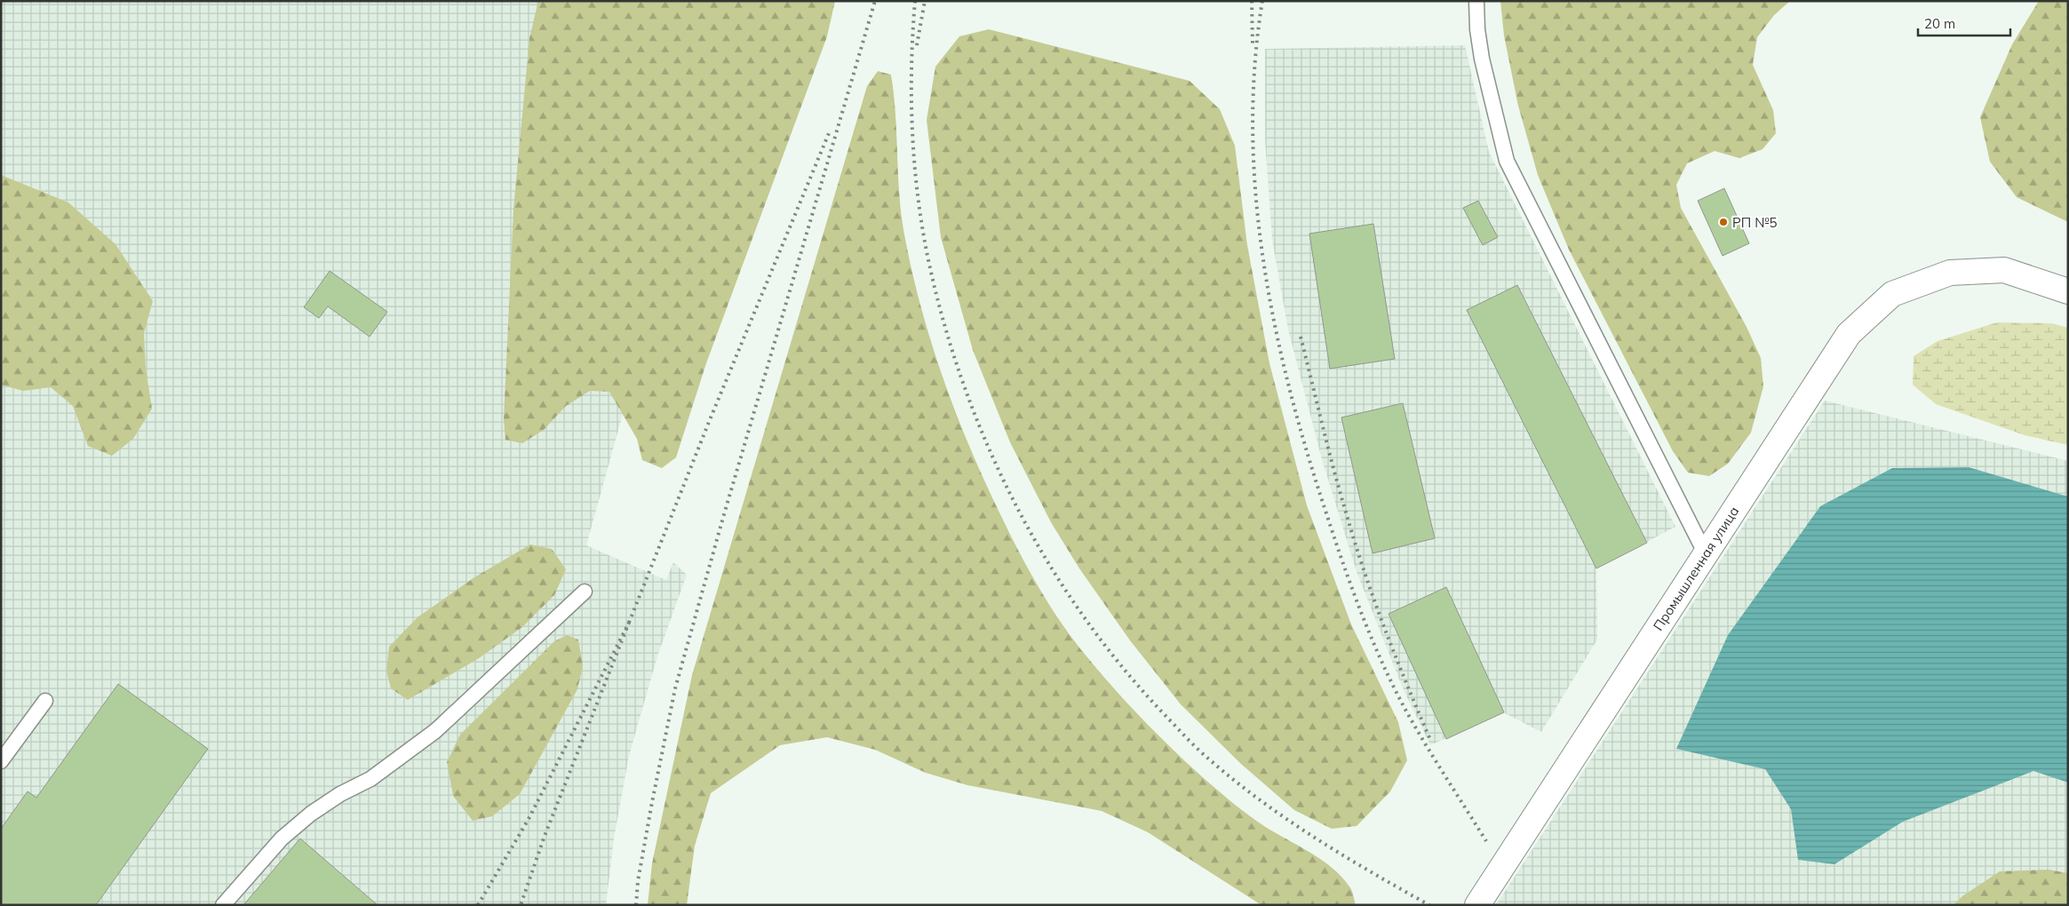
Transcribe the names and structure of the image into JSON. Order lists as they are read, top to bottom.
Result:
{
  "streets": {
    "street": ["Промышленная улица"]
  },
  "places": ["РП №5"],
  "scale_bar": "20 m"
}
